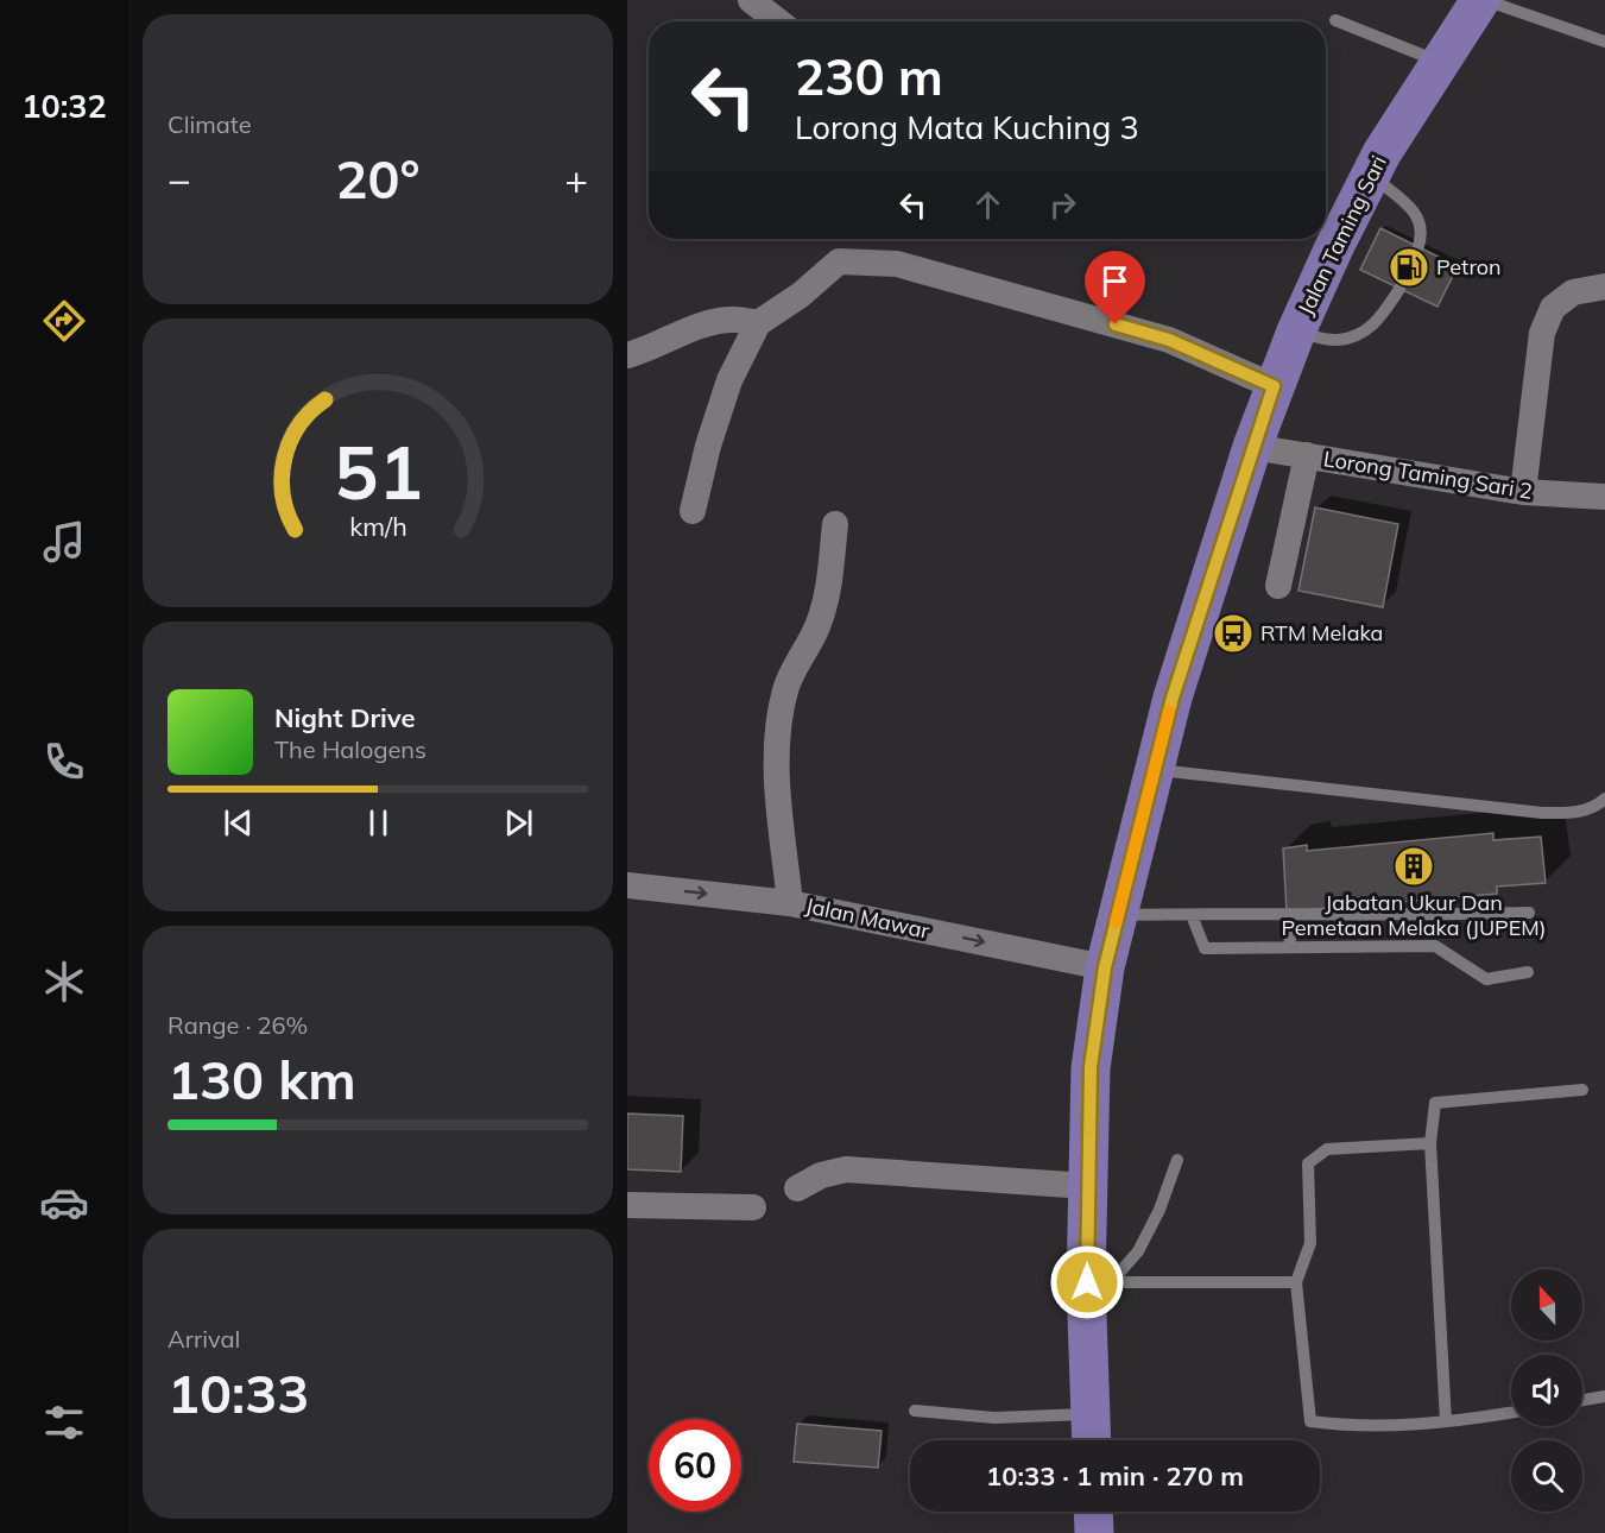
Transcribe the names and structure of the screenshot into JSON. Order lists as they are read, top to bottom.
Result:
{
  "streets": {
    "main road": ["Jalan Taming Sari"],
    "street": ["Lorong Taming Sari 2", "Jalan Mawar"]
  },
  "crossings": [
    ["Jalan Taming Sari", "Lorong Taming Sari 2"],
    ["Jalan Taming Sari", "Jalan Mawar"]
  ],
  "one_way": ["Jalan Mawar"],
  "places": {
    "fuel station": ["Petron"],
    "bus stop": ["RTM Melaka"],
    "building": ["Jabatan Ukur Dan Pemetaan Melaka (JUPEM)"]
  },
  "north": "top",
  "page": {
    "tabs": "10:32",
    "tile": [
      "Climate",
      ["Range · 26%", "130 km"],
      ["Arrival", "10:33"]
    ],
    "turn": ["230 m", "Lorong Mata Kuching 3"],
    "heat": ["−", "20°", "+"],
    "song": ["Night Drive", "The Halogens"],
    "limit": "60",
    "trip": "10:33 · 1 min · 270 m",
    "gauge": ["51", "km/h"]
  }
}
